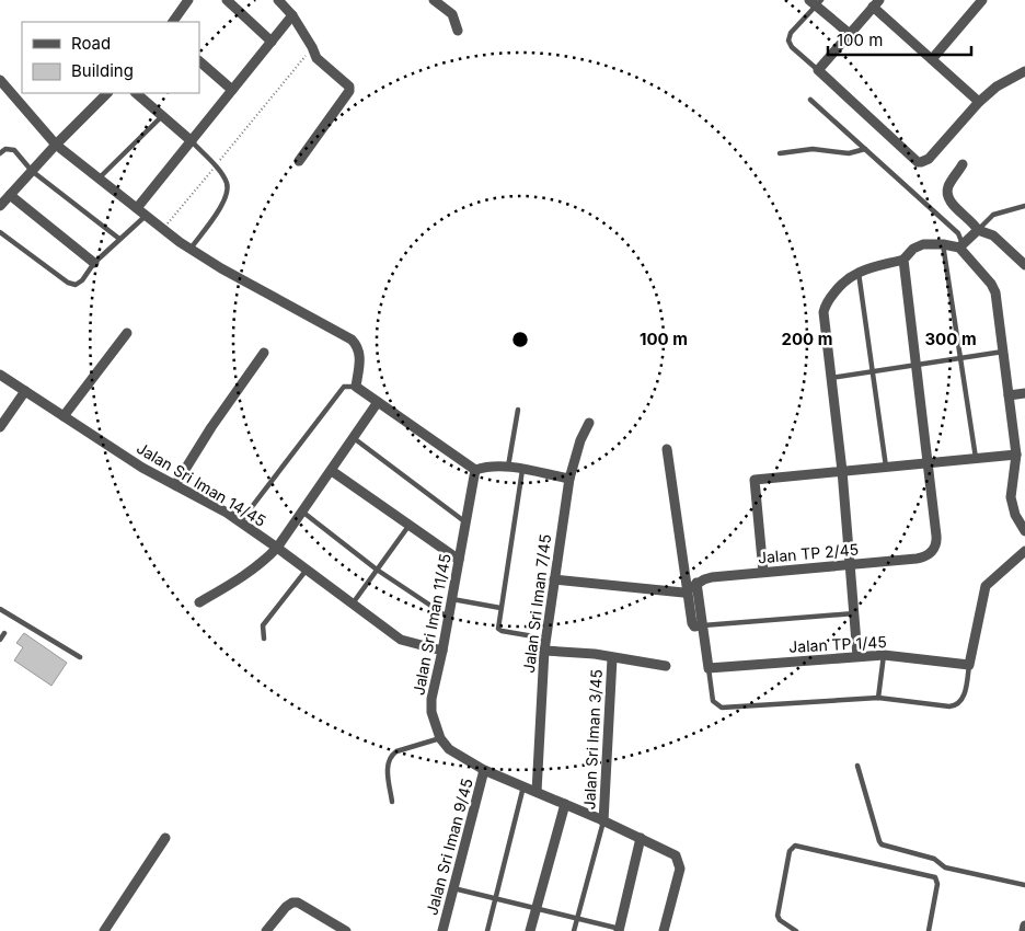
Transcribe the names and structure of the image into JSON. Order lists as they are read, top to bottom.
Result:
{
  "streets": {
    "street": [
      "Jalan Sri Iman 14/45",
      "Jalan TP 2/45",
      "Jalan Sri Iman 7/45",
      "Jalan Sri Iman 11/45",
      "Jalan TP 1/45",
      "Jalan Sri Iman 3/45",
      "Jalan Sri Iman 9/45"
    ]
  },
  "crossings": [
    ["Jalan Sri Iman 14/45", "Jalan Sri Iman 11/45"],
    ["Jalan Sri Iman 7/45", "Jalan Sri Iman 11/45"],
    ["Jalan Sri Iman 11/45", "Jalan Sri Iman 3/45"],
    ["Jalan Sri Iman 11/45", "Jalan Sri Iman 9/45"]
  ],
  "legend": ["Road", "Building"],
  "scale_bar": "100 m",
  "rings": ["100 m", "200 m", "300 m"]
}
